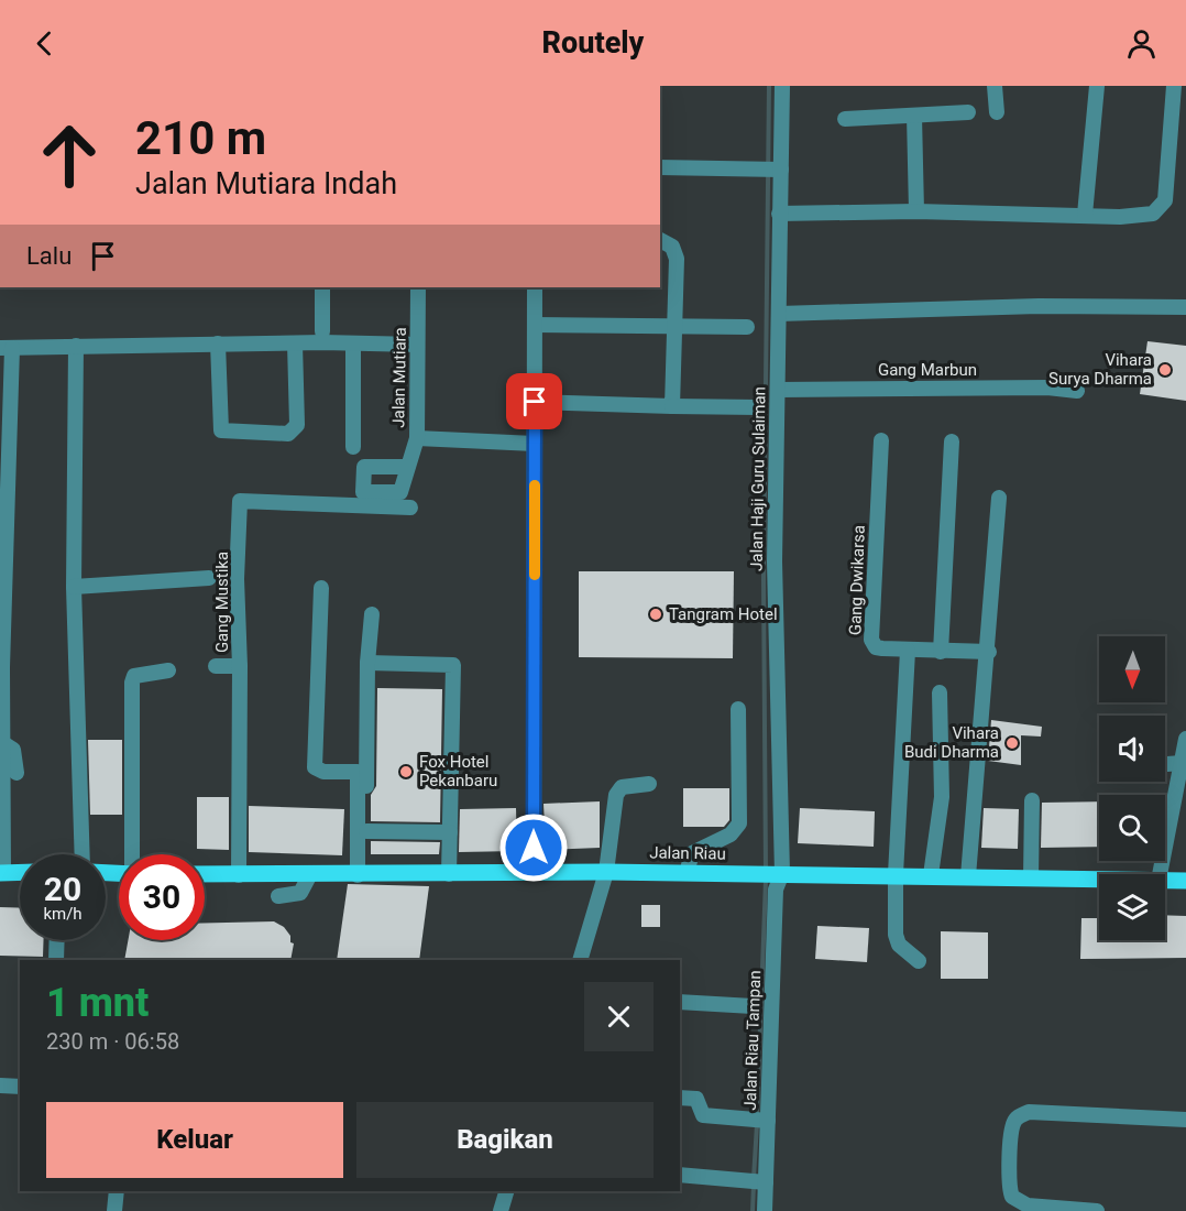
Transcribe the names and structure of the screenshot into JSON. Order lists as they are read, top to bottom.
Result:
{
  "streets": {
    "main road": ["Jalan Riau"],
    "street": [
      "Gang Marbun",
      "Jalan Mutiara",
      "Jalan Haji Guru Sulaiman",
      "Gang Dwikarsa",
      "Gang Mustika",
      "Jalan Riau Tampan"
    ]
  },
  "crossings": [
    ["Gang Marbun", "Jalan Haji Guru Sulaiman"],
    ["Jalan Haji Guru Sulaiman", "Jalan Riau"],
    ["Jalan Haji Guru Sulaiman", "Jalan Riau Tampan"],
    ["Gang Mustika", "Jalan Riau"],
    ["Jalan Riau", "Jalan Riau Tampan"]
  ],
  "places": [
    "Vihara Surya Dharma",
    "Tangram Hotel",
    "Vihara Budi Dharma",
    "Fox Hotel Pekanbaru"
  ],
  "north": "bottom",
  "page": {
    "header": "Routely",
    "turn": ["210 m", "Jalan Mutiara Indah"],
    "then": "Lalu",
    "speed": "20 km/h",
    "limit": "30",
    "heading": ["1 mnt", "230 m · 06:58"],
    "buttons": ["Keluar", "Bagikan"]
  }
}
